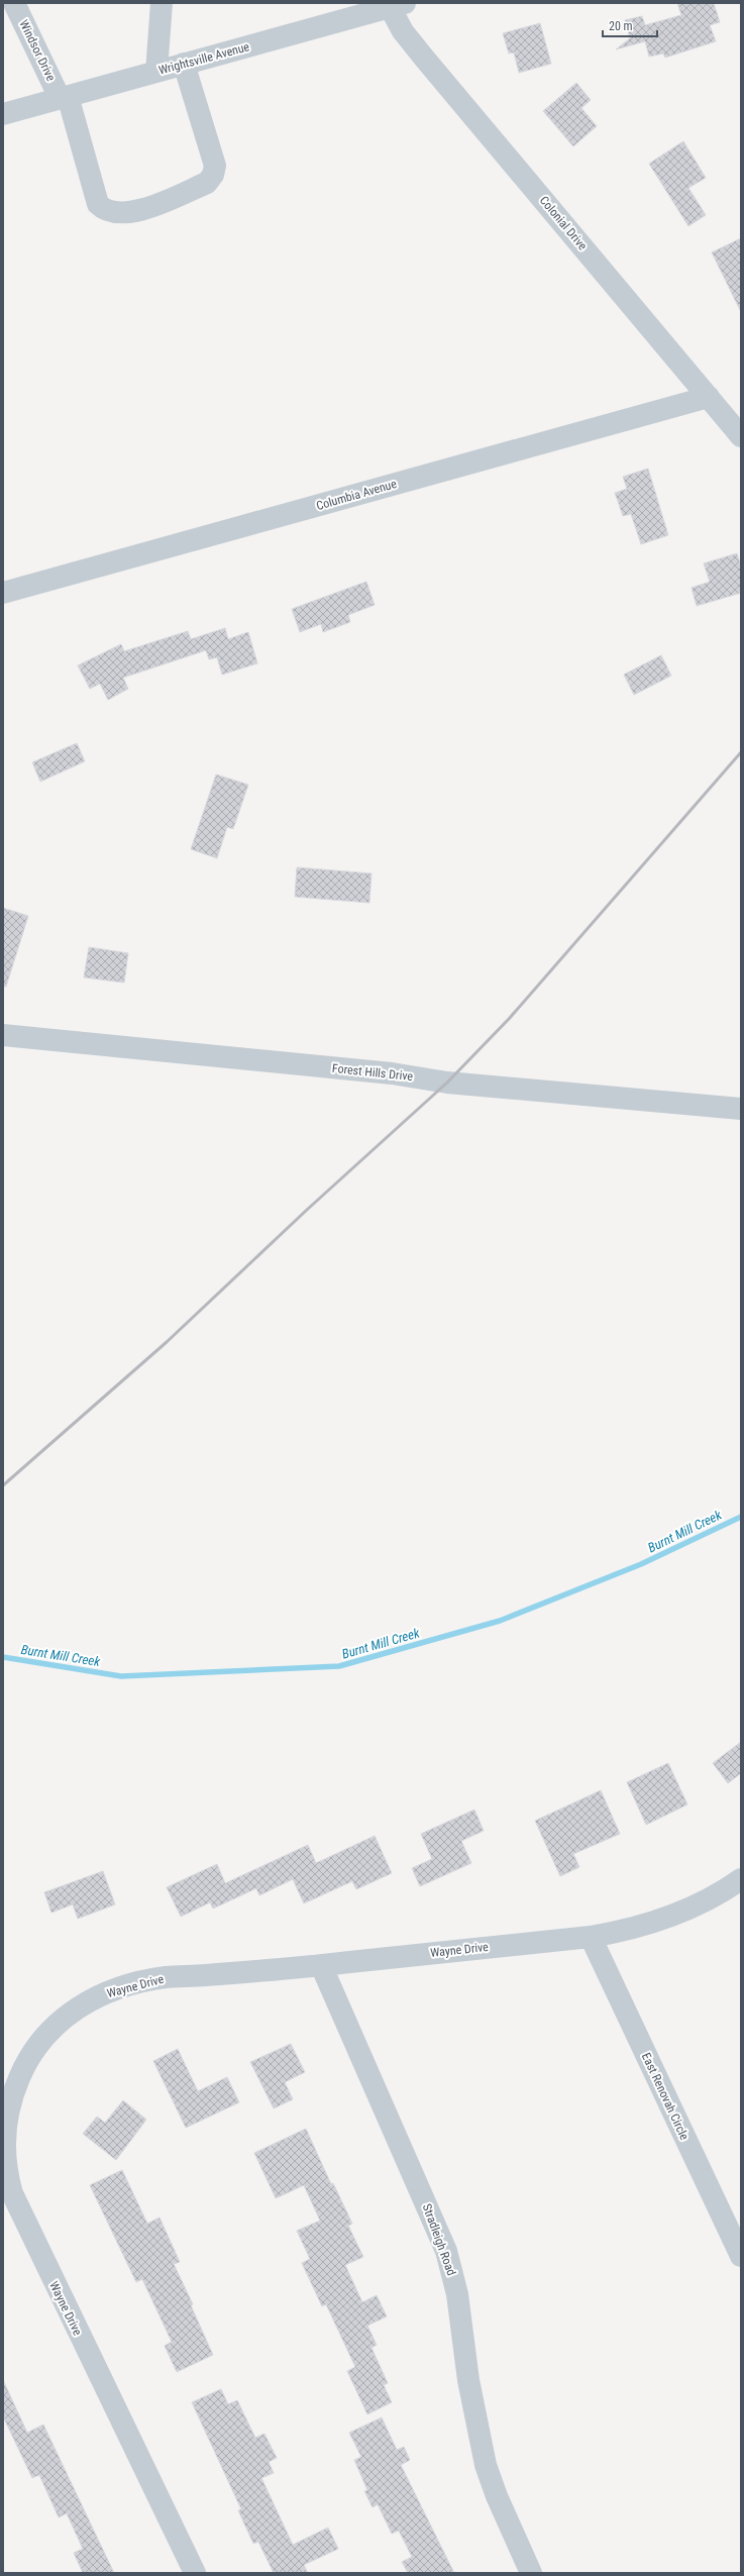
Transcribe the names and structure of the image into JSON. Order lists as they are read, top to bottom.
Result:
{
  "streets": {
    "street": [
      "Windsor Drive",
      "Wrightsville Avenue",
      "Colonial Drive",
      "Columbia Avenue",
      "Forest Hills Drive",
      "Wayne Drive",
      "East Renovah Circle",
      "Stradleigh Road"
    ]
  },
  "crossings": [
    ["Windsor Drive", "Wrightsville Avenue"],
    ["Wrightsville Avenue", "Colonial Drive"],
    ["Colonial Drive", "Columbia Avenue"],
    ["Wayne Drive", "East Renovah Circle"],
    ["Wayne Drive", "Stradleigh Road"]
  ],
  "water": ["Burnt Mill Creek"],
  "scale_bar": "20 m"
}
